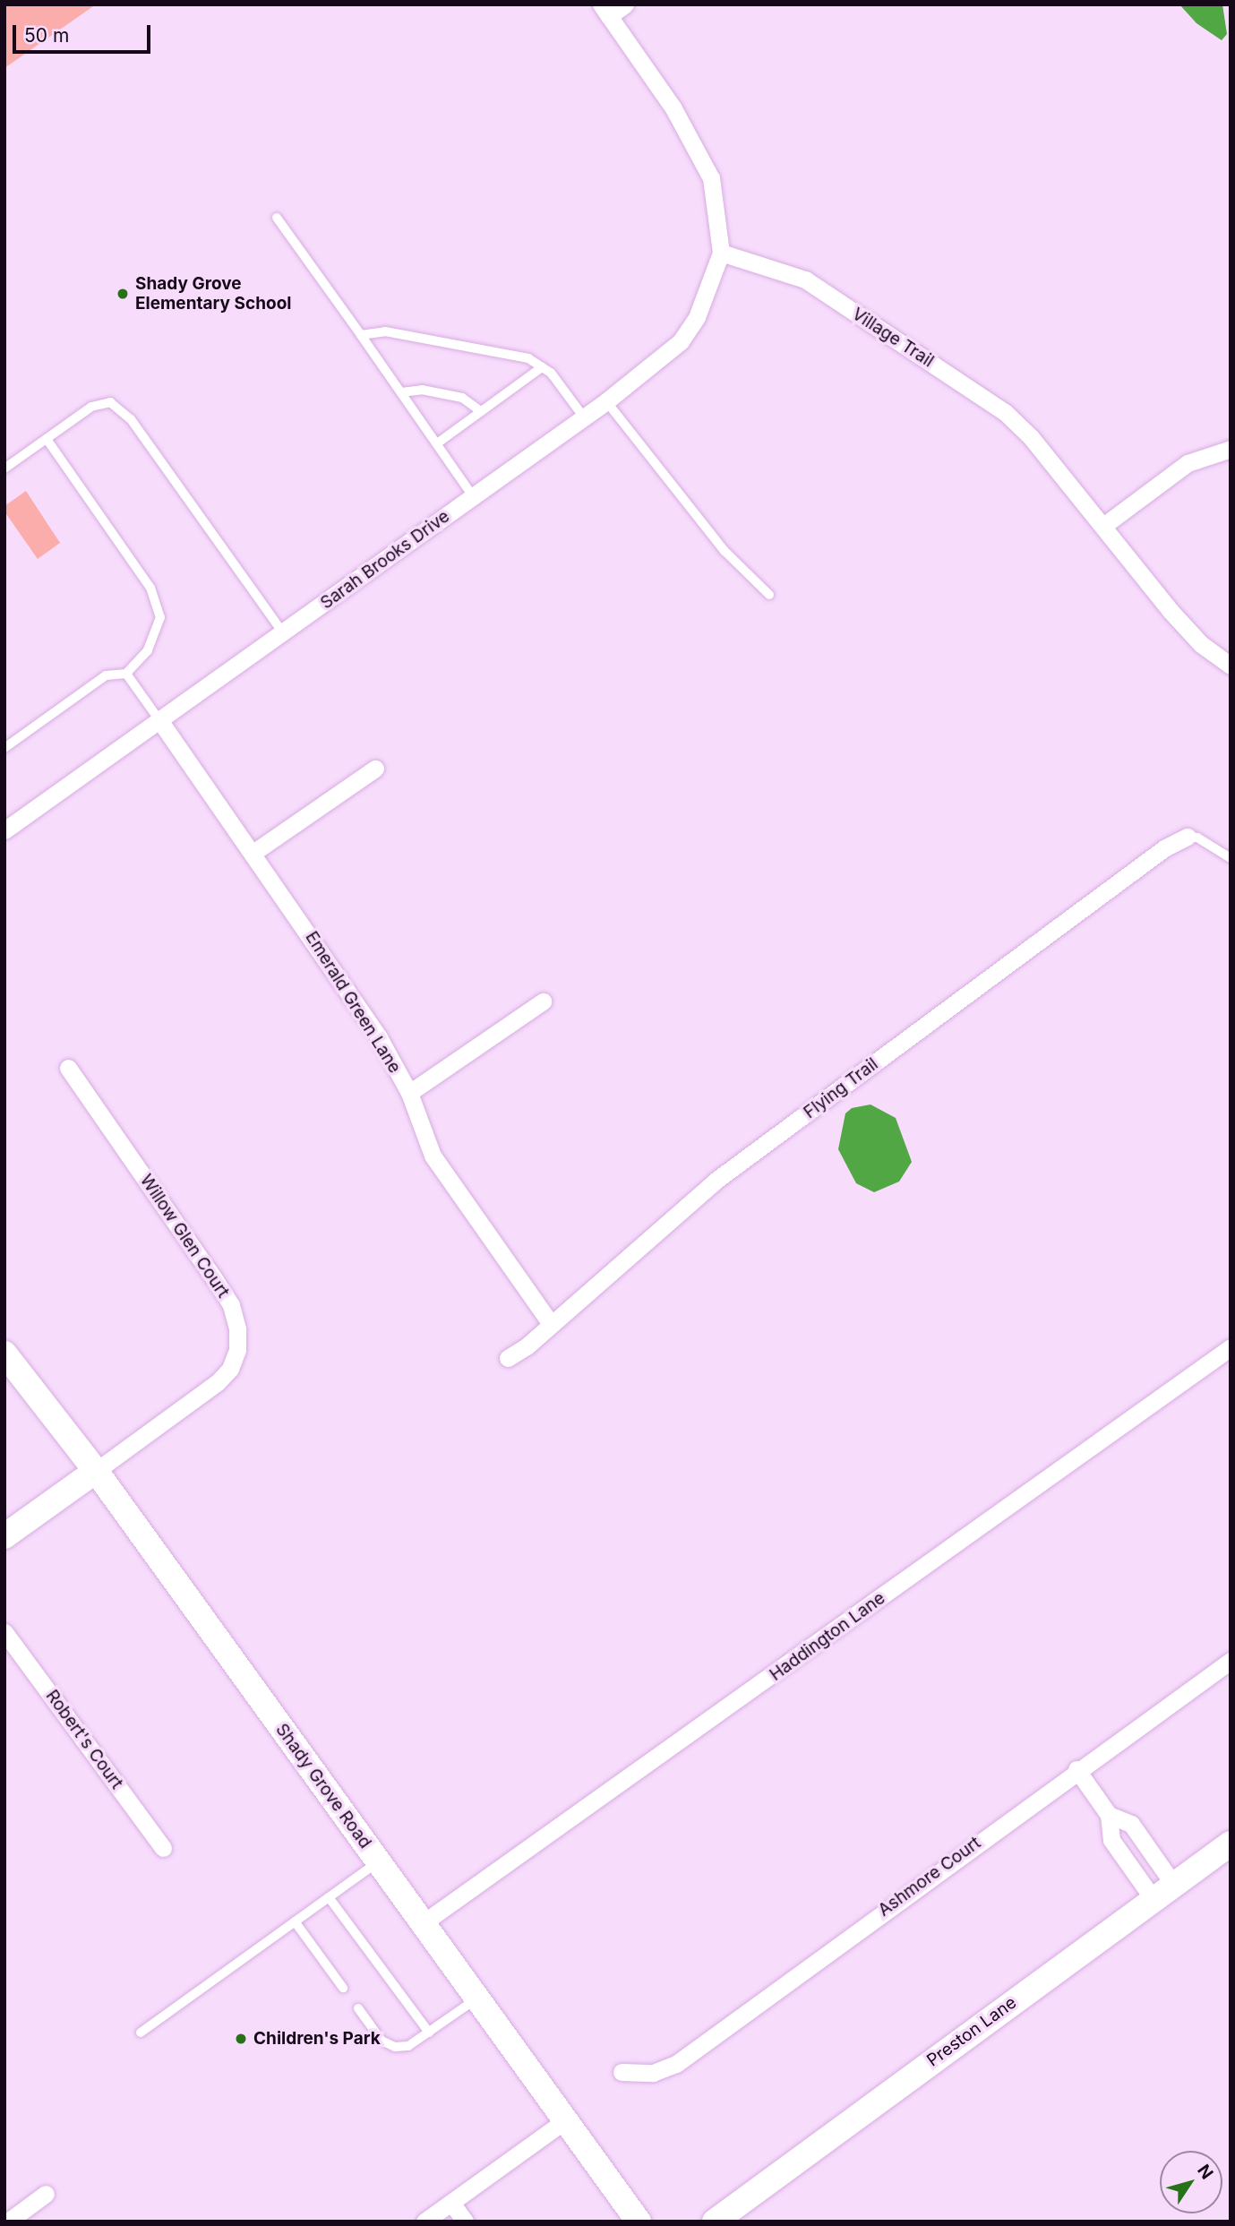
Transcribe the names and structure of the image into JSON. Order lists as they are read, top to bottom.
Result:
{
  "streets": {
    "street": [
      "Village Trail",
      "Sarah Brooks Drive",
      "Emerald Green Lane",
      "Flying Trail",
      "Willow Glen Court",
      "Haddington Lane",
      "Robert's Court",
      "Shady Grove Road",
      "Ashmore Court",
      "Preston Lane"
    ]
  },
  "crossings": [
    ["Village Trail", "Sarah Brooks Drive"],
    ["Sarah Brooks Drive", "Emerald Green Lane"],
    ["Emerald Green Lane", "Flying Trail"],
    ["Willow Glen Court", "Shady Grove Road"],
    ["Haddington Lane", "Shady Grove Road"]
  ],
  "places": ["Shady Grove Elementary School", "Children's Park"],
  "scale_bar": "50 m",
  "north": "top right"
}
